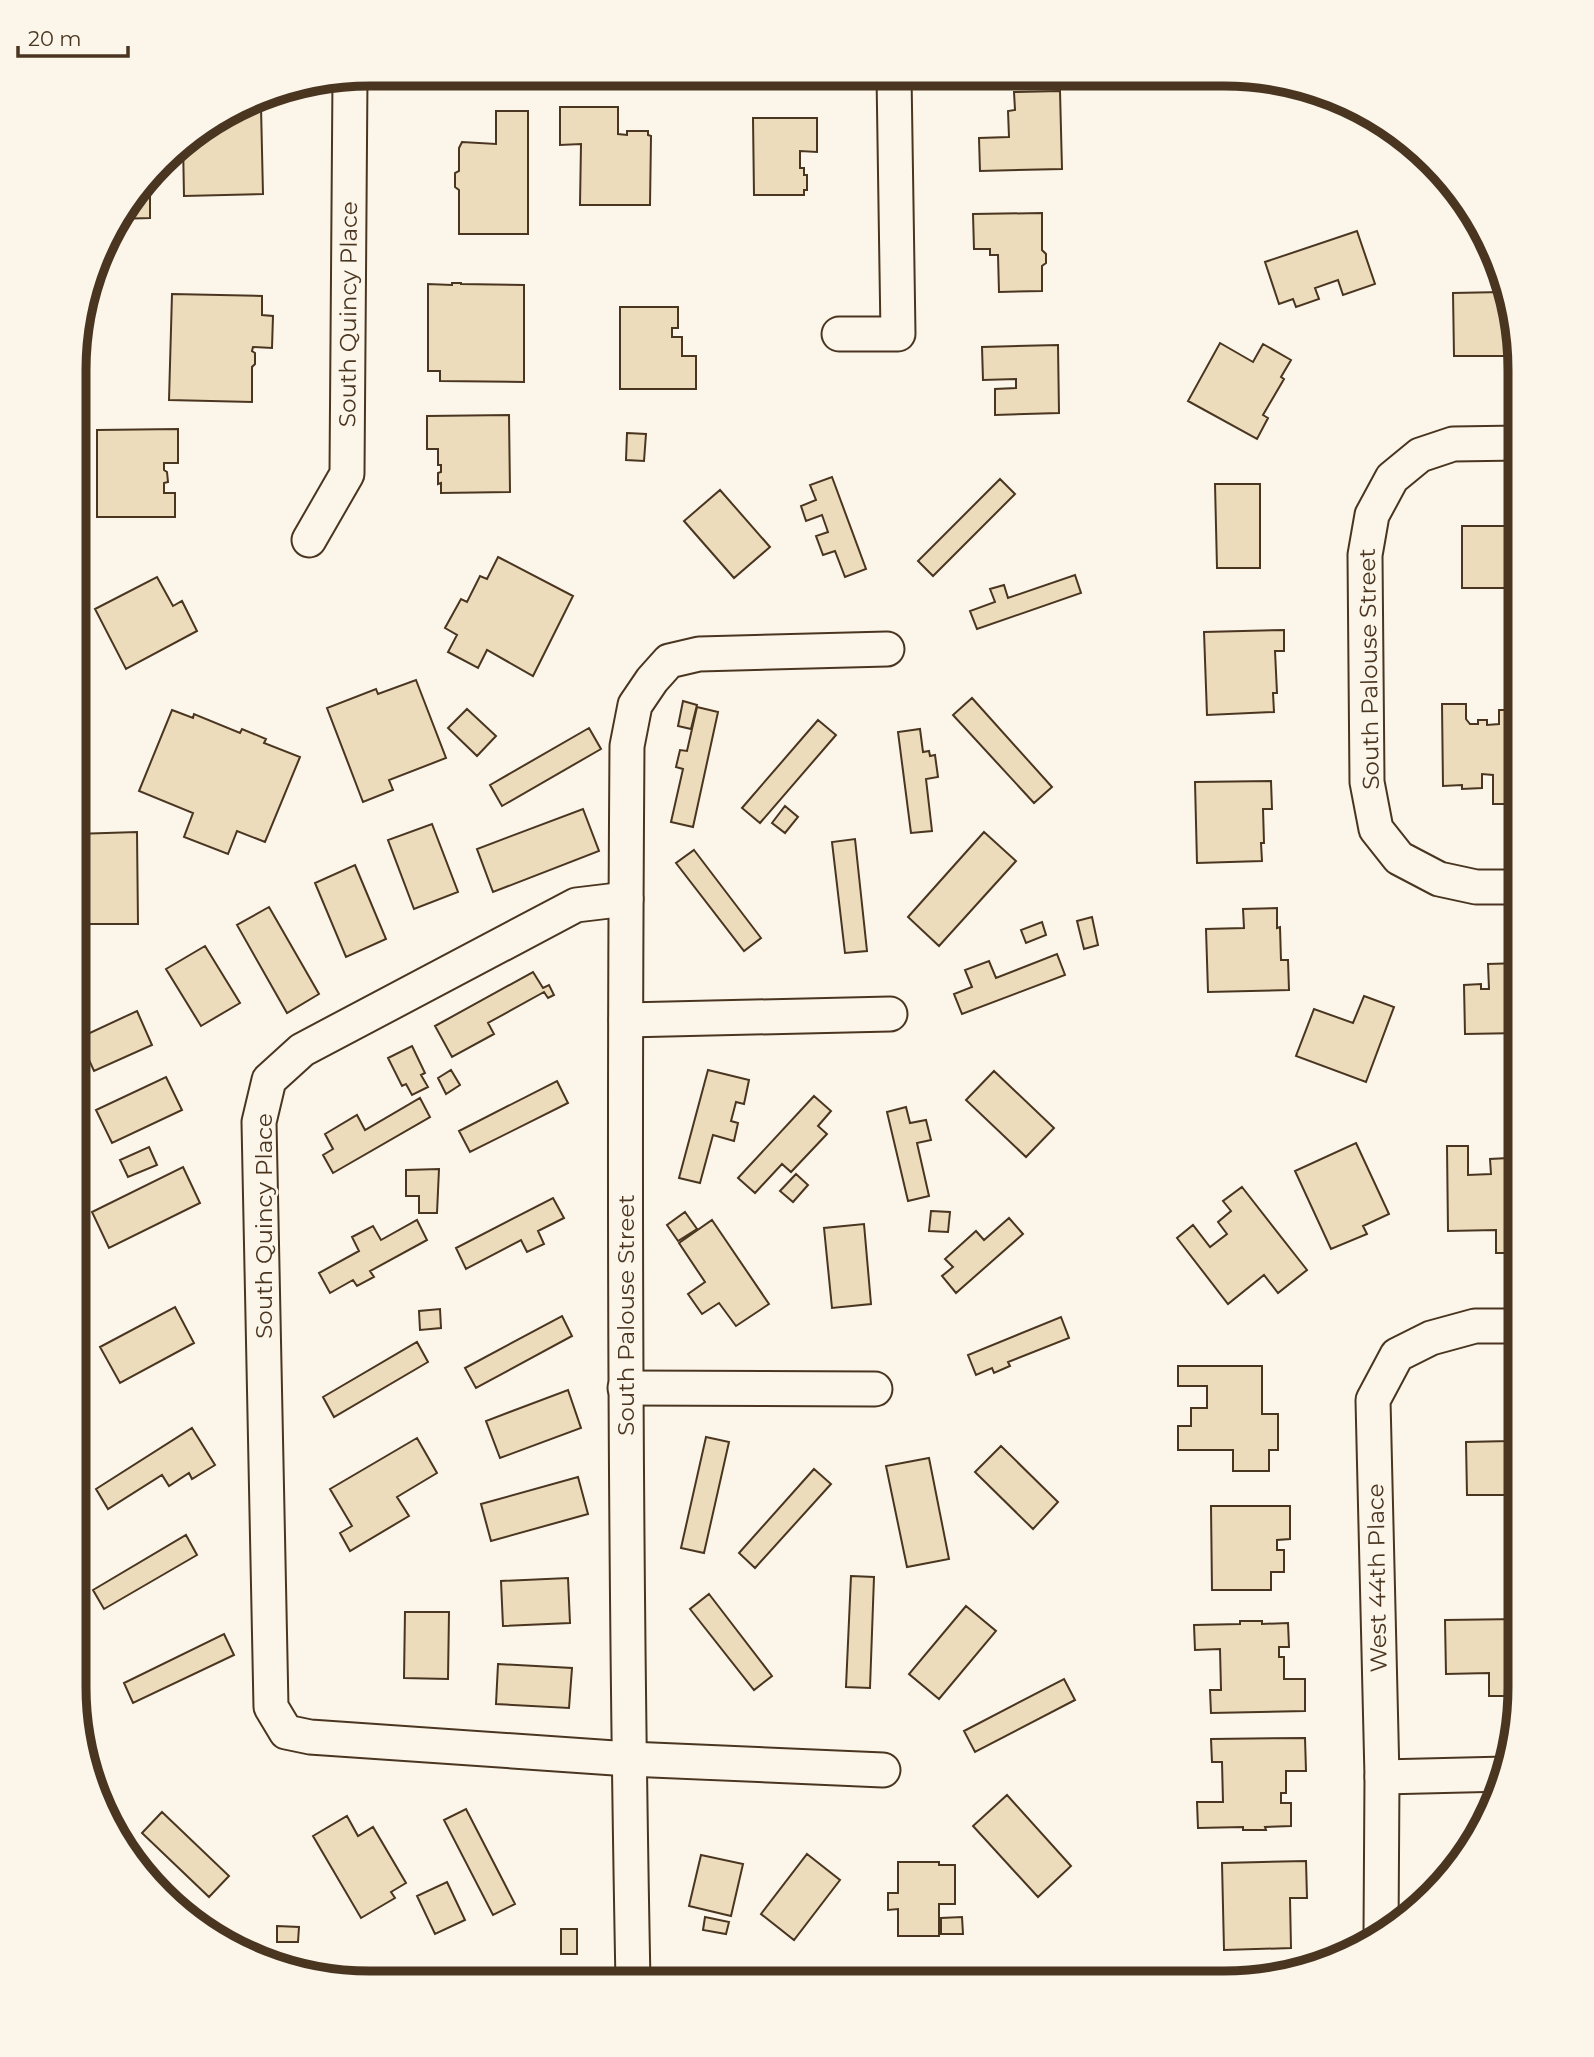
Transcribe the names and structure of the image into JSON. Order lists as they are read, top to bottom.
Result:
{
  "streets": {
    "street": ["South Quincy Place", "South Palouse Street", "West 44th Place"]
  },
  "crossings": [
    ["South Quincy Place", "South Palouse Street"]
  ],
  "scale_bar": "20 m"
}
